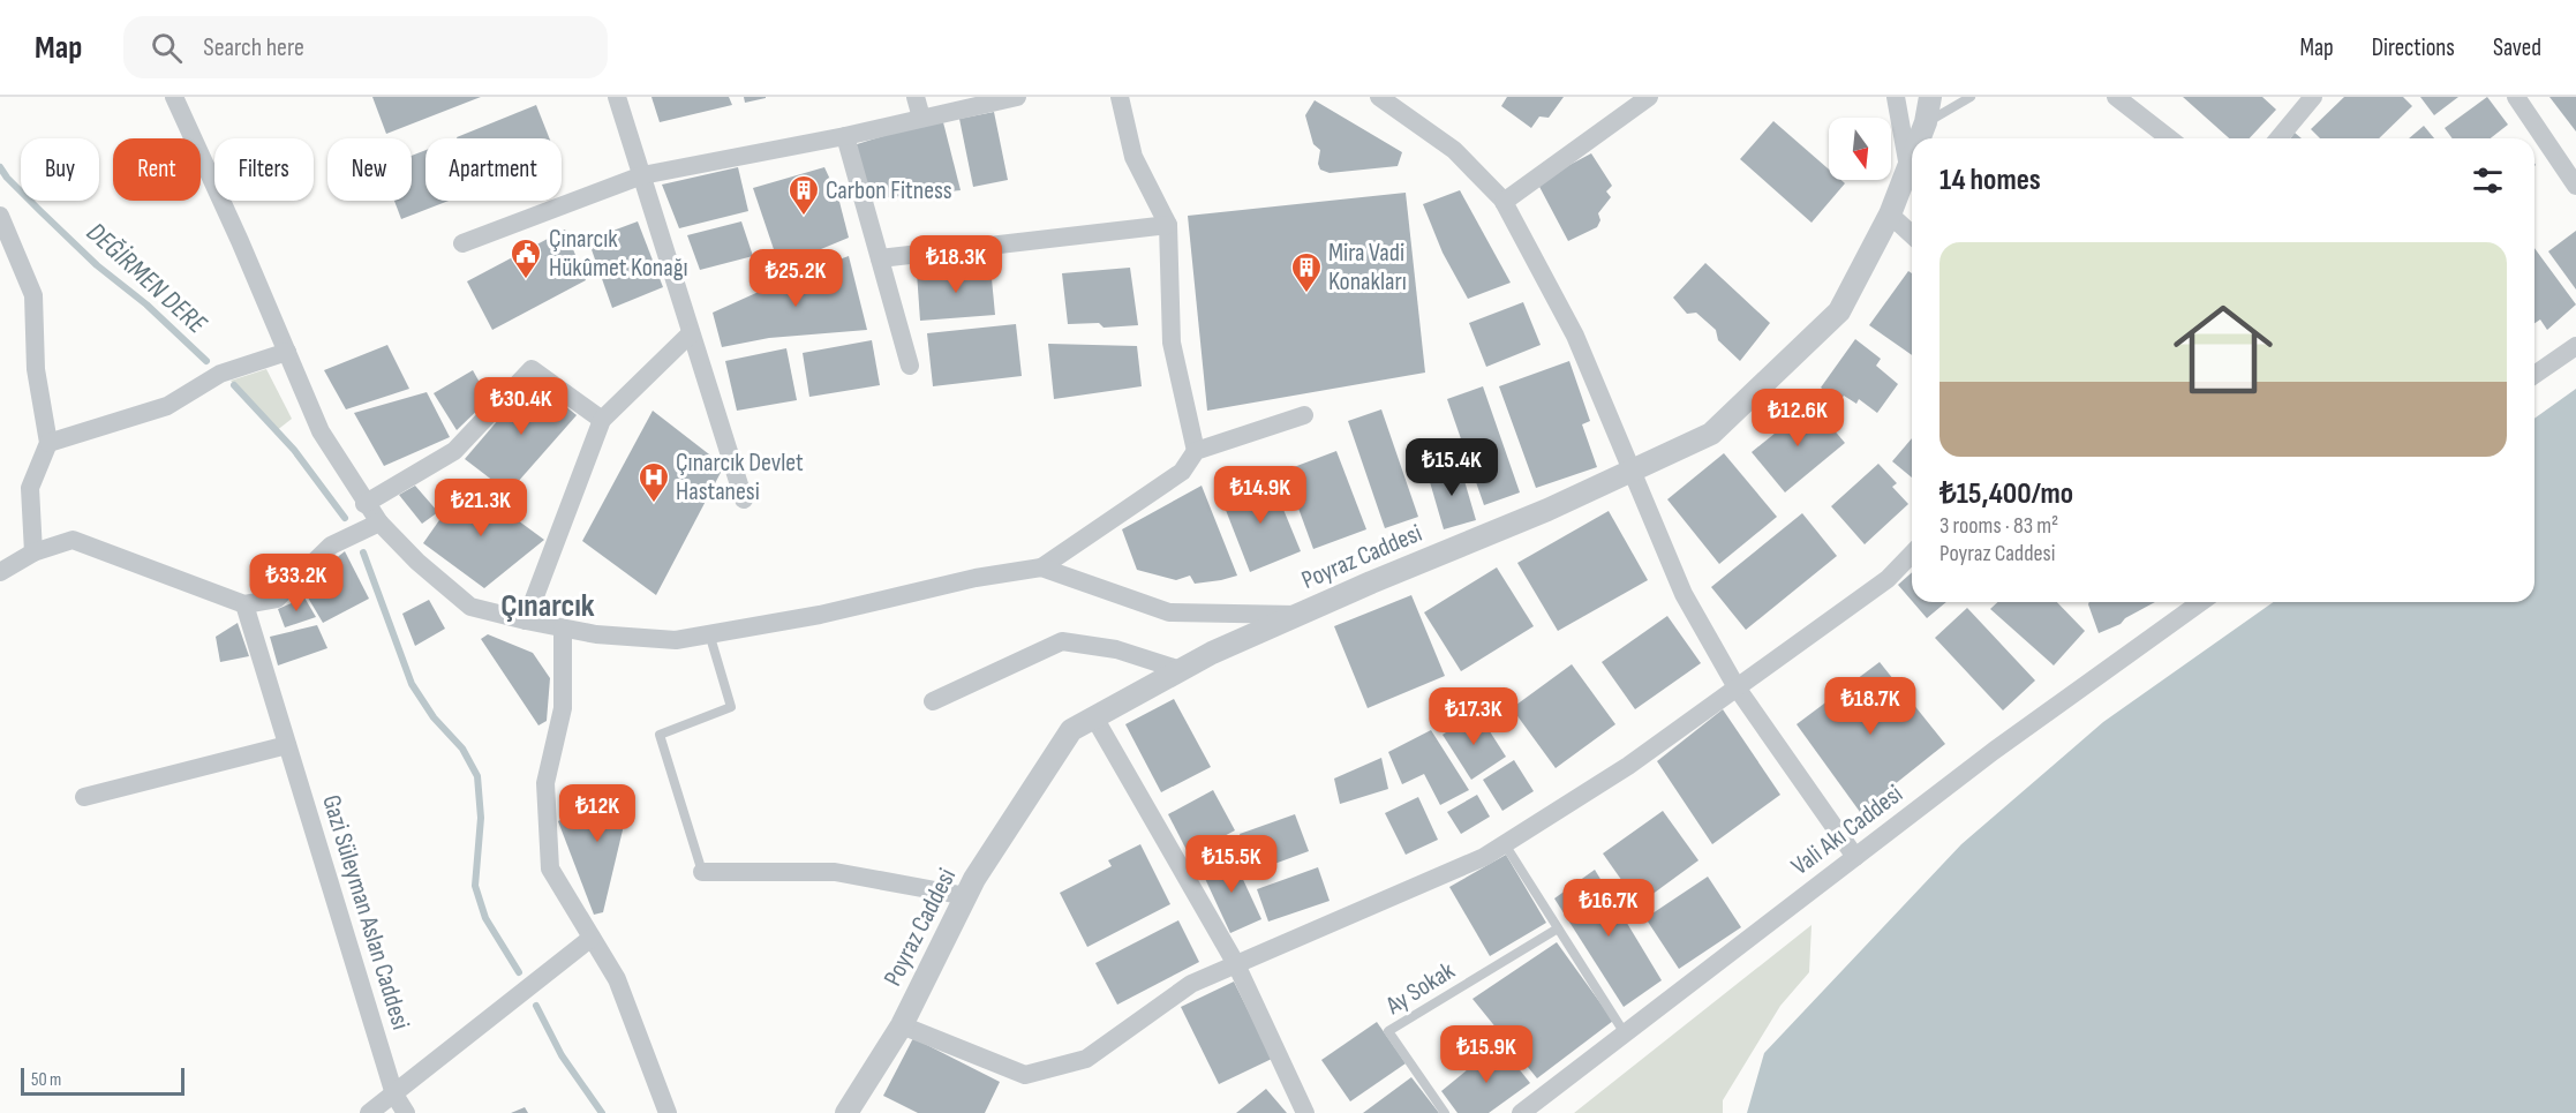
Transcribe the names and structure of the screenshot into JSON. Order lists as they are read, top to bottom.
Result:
{
  "streets": {
    "street": ["Poyraz Caddesi", "Vali Akı Caddesi", "Gazi Süleyman Aslan Caddesi"],
    "lane": ["Ay Sokak"]
  },
  "districts": ["Çınarcık"],
  "water": ["DEĞİRMEN DERE"],
  "places": {
    "building": ["Carbon Fitness", "Mira Vadi Konakları"],
    "public building": ["Çınarcık Hükûmet Konağı"],
    "hospital": ["Çınarcık Devlet Hastanesi"]
  },
  "scale_bar": "50 m",
  "north": "bottom",
  "page": {
    "header": "Map",
    "search": "Search here",
    "nav": ["Map", "Directions", "Saved"],
    "chip": [
      "Buy",
      "Rent",
      "Filters",
      "New",
      "Apartment"
    ],
    "heading": "14 homes",
    "list": [
      {
        "name": "₺15,400/mo",
        "note": "3 rooms · 83 m² · Poyraz Caddesi"
      }
    ],
    "price": [
      "₺18.3K",
      "₺25.2K",
      "₺30.4K",
      "₺12.6K",
      "₺15.4K",
      "₺14.9K",
      "₺21.3K",
      "₺33.2K",
      "₺18.7K",
      "₺17.3K",
      "₺12K",
      "₺15.5K",
      "₺16.7K",
      "₺15.9K"
    ],
    "scale": "50 m"
  }
}
